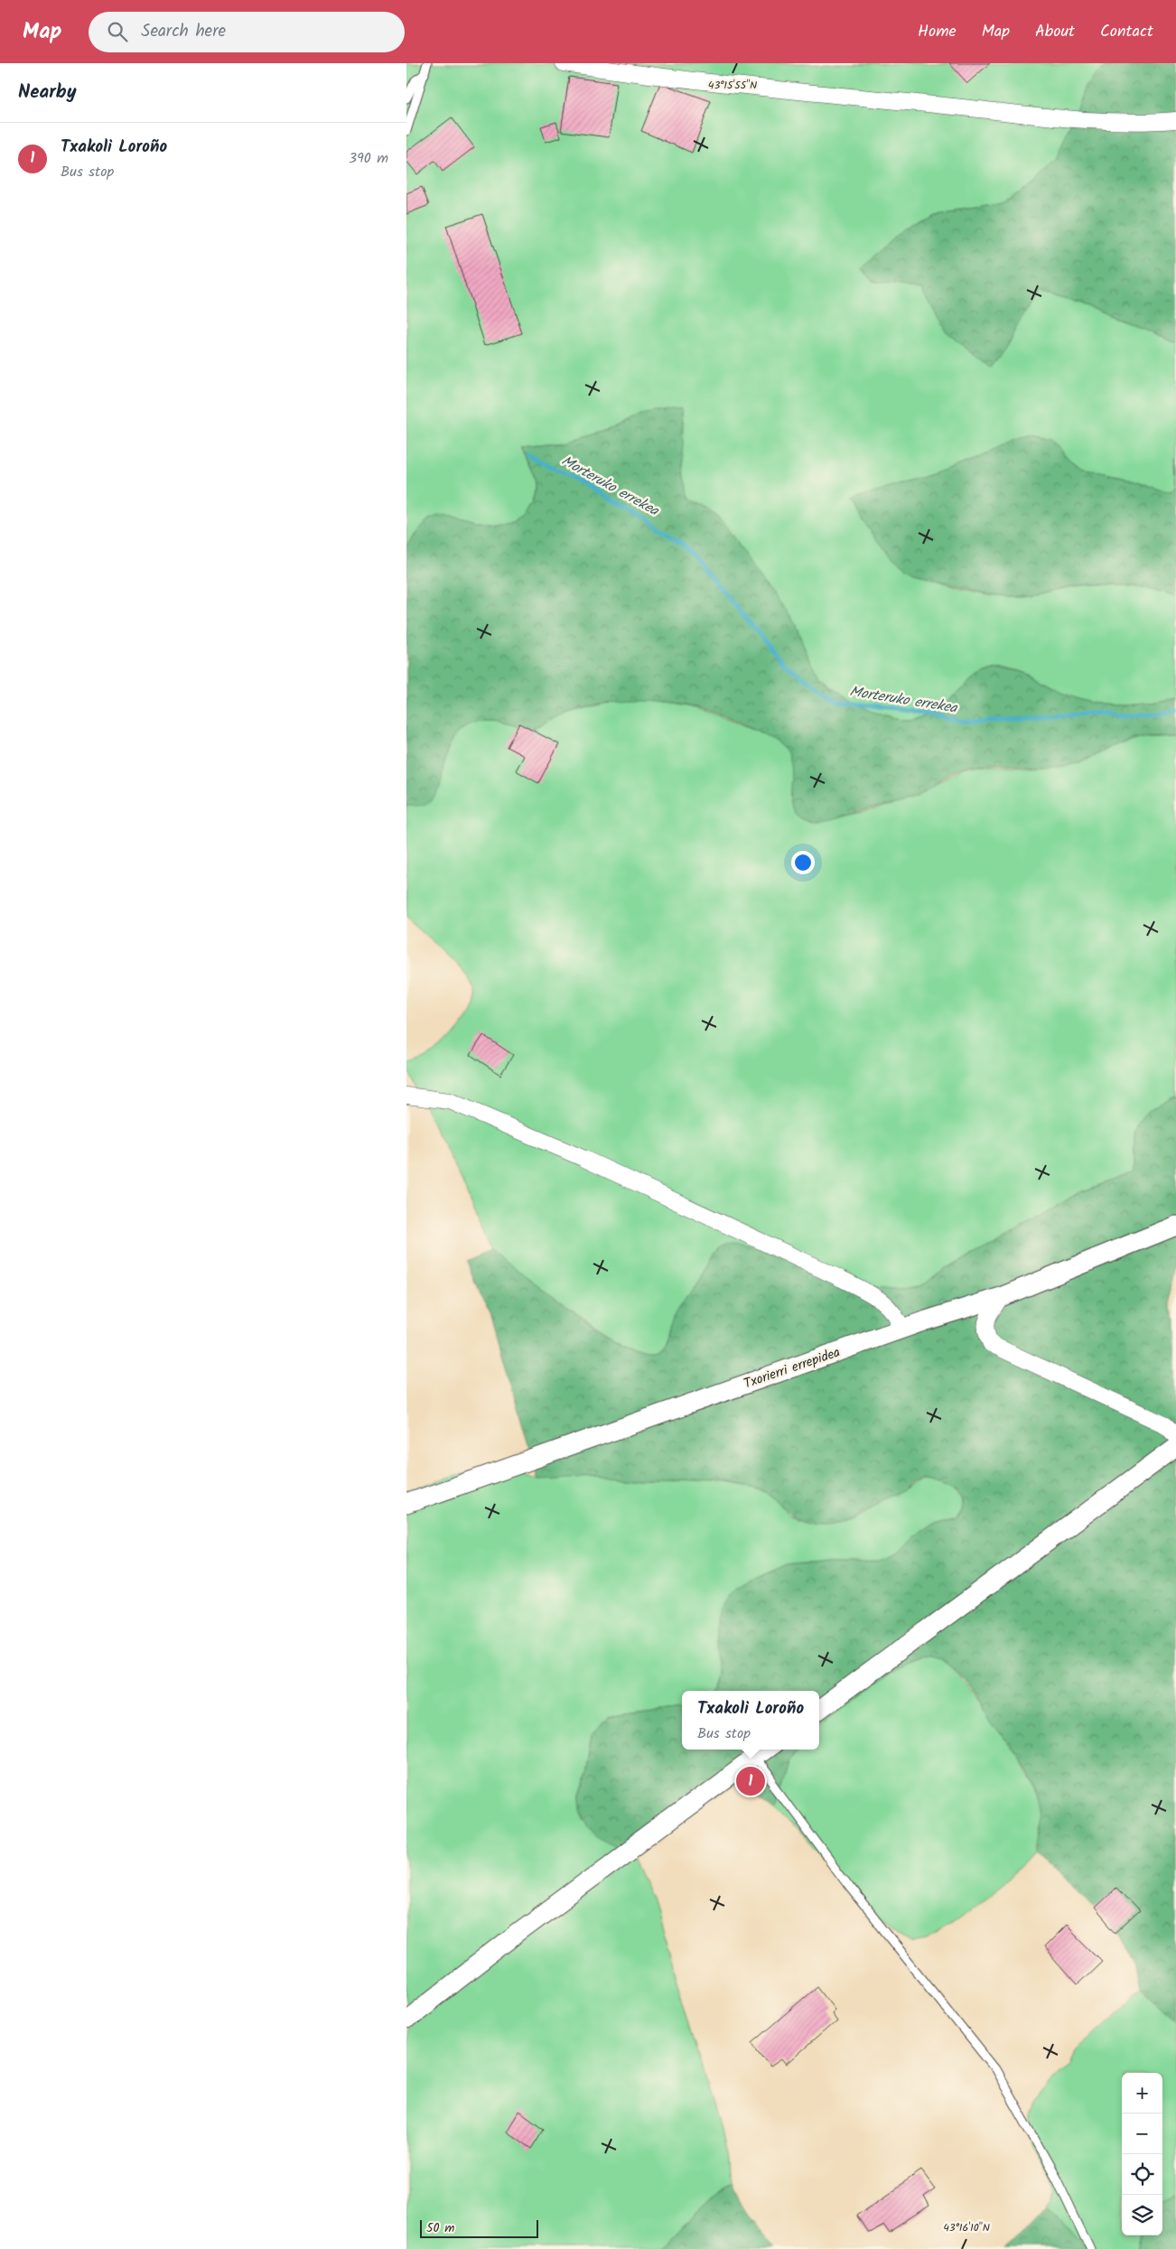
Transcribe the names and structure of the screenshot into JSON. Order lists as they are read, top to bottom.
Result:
{
  "streets": {
    "street": ["Txorierri errepidea"]
  },
  "water": ["Morteruko errekea"],
  "scale_bar": "50 m",
  "page": {
    "header": "Map",
    "search": "Search here",
    "nav": [
      "Home",
      "Map",
      "About",
      "Contact"
    ],
    "heading": "Nearby",
    "list": [
      {
        "mark": "1",
        "name": "Txakoli Loroño",
        "note": "Bus stop",
        "value": "390 m"
      }
    ],
    "popup": ["Txakoli Loroño", "Bus stop"],
    "pins": "1",
    "map_buttons": ["+", "−"],
    "scale": "50 m"
  },
  "coordinates": ["43°15'55\"N", "43°16'10\"N"]
}
